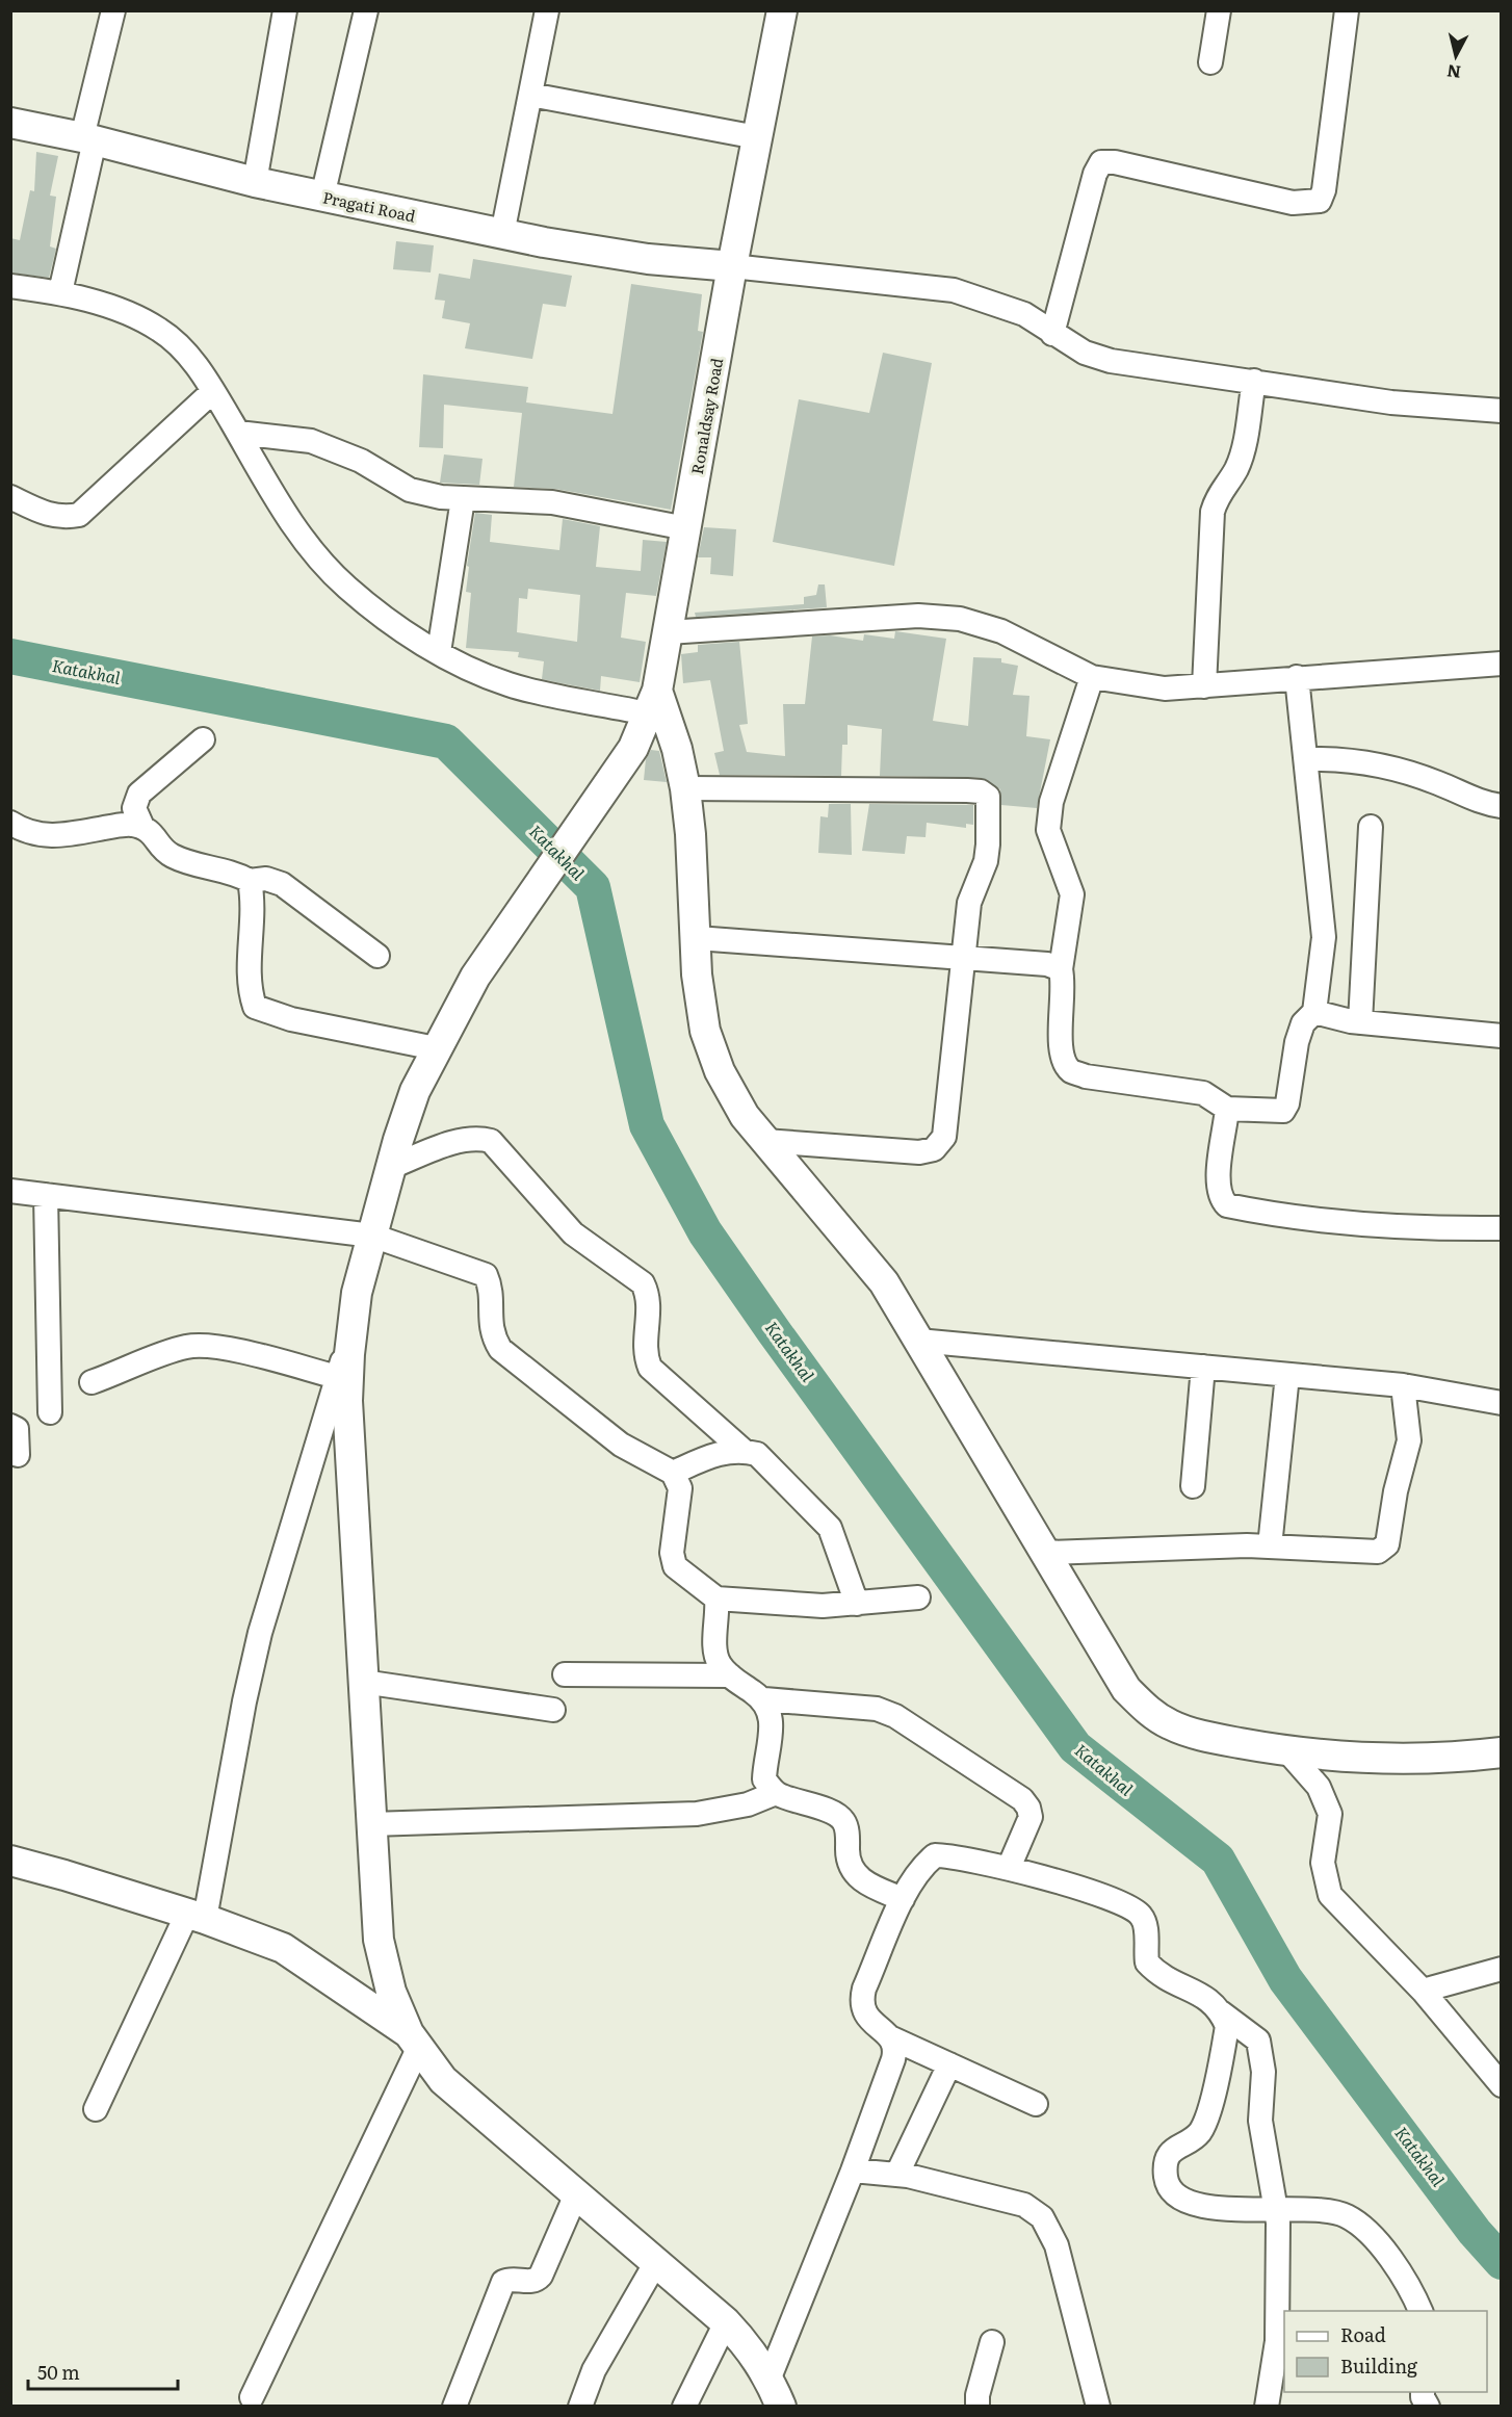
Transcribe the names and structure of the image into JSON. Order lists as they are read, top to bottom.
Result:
{
  "streets": {
    "street": ["Pragati Road", "Ronaldsay Road"]
  },
  "crossings": [
    ["Pragati Road", "Ronaldsay Road"]
  ],
  "water": ["Katakhal"],
  "legend": ["Road", "Building"],
  "scale_bar": "50 m",
  "north": "bottom"
}
